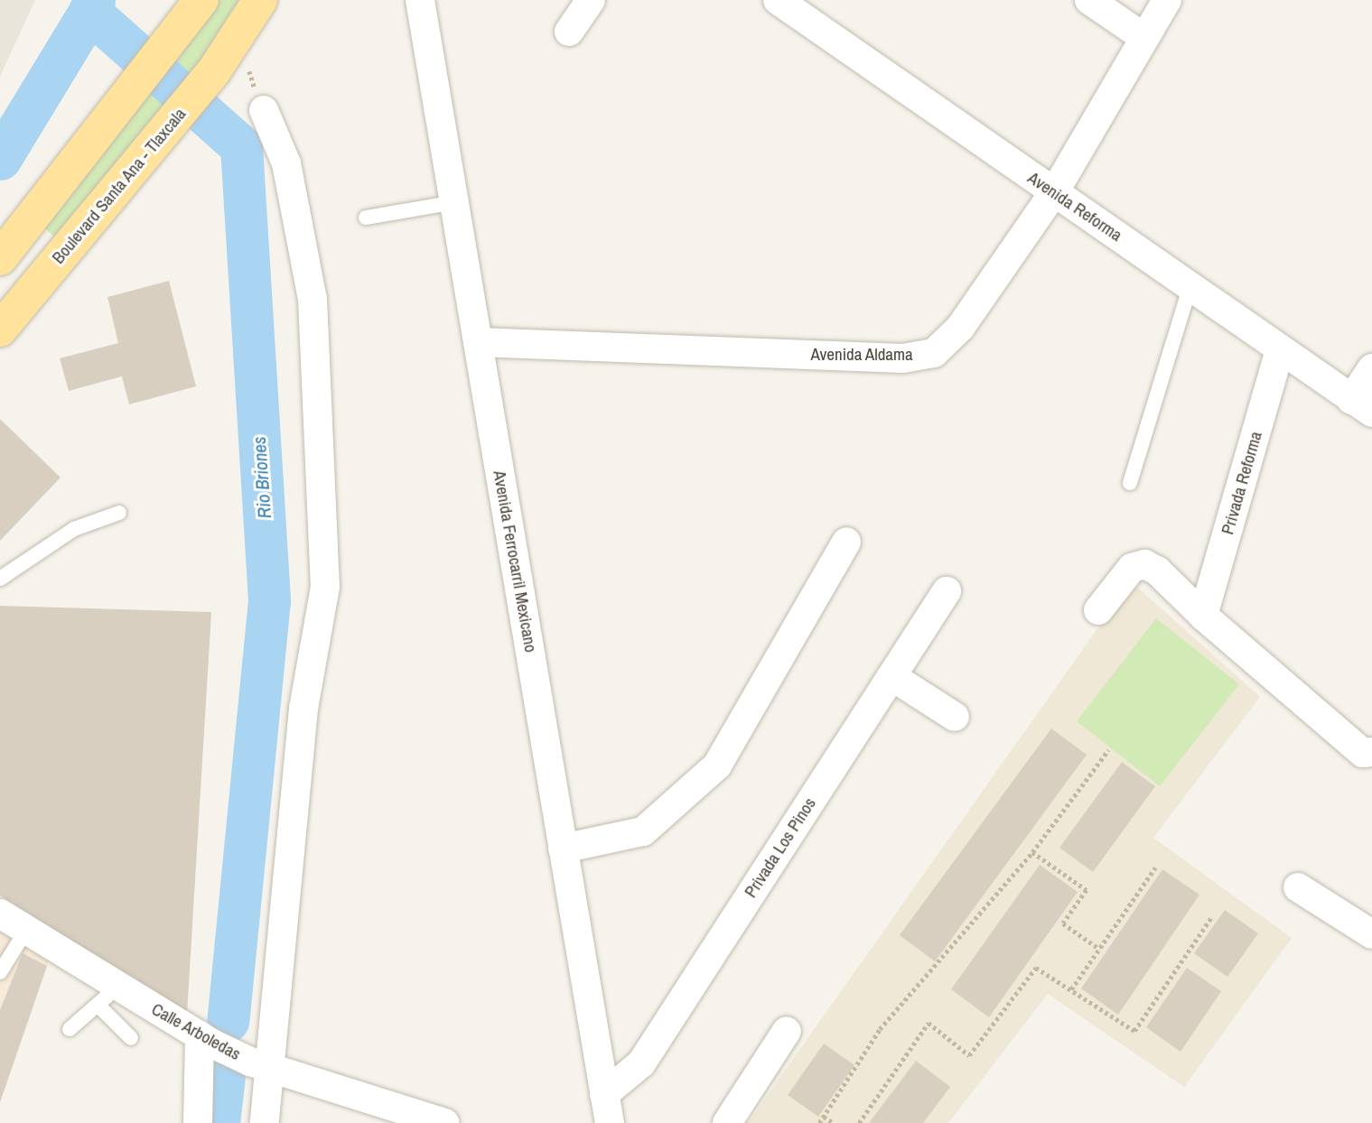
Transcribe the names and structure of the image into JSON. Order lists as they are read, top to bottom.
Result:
{
  "streets": {
    "main road": ["Boulevard Santa Ana - Tlaxcala"],
    "street": [
      "Avenida Reforma",
      "Avenida Aldama",
      "Privada Reforma",
      "Avenida Ferrocarril Mexicano",
      "Privada Los Pinos",
      "Calle Arboledas"
    ]
  },
  "crossings": [
    ["Avenida Reforma", "Avenida Aldama"],
    ["Avenida Reforma", "Privada Reforma"],
    ["Avenida Aldama", "Avenida Ferrocarril Mexicano"],
    ["Avenida Ferrocarril Mexicano", "Privada Los Pinos"]
  ],
  "water": ["Rio Briones"]
}
